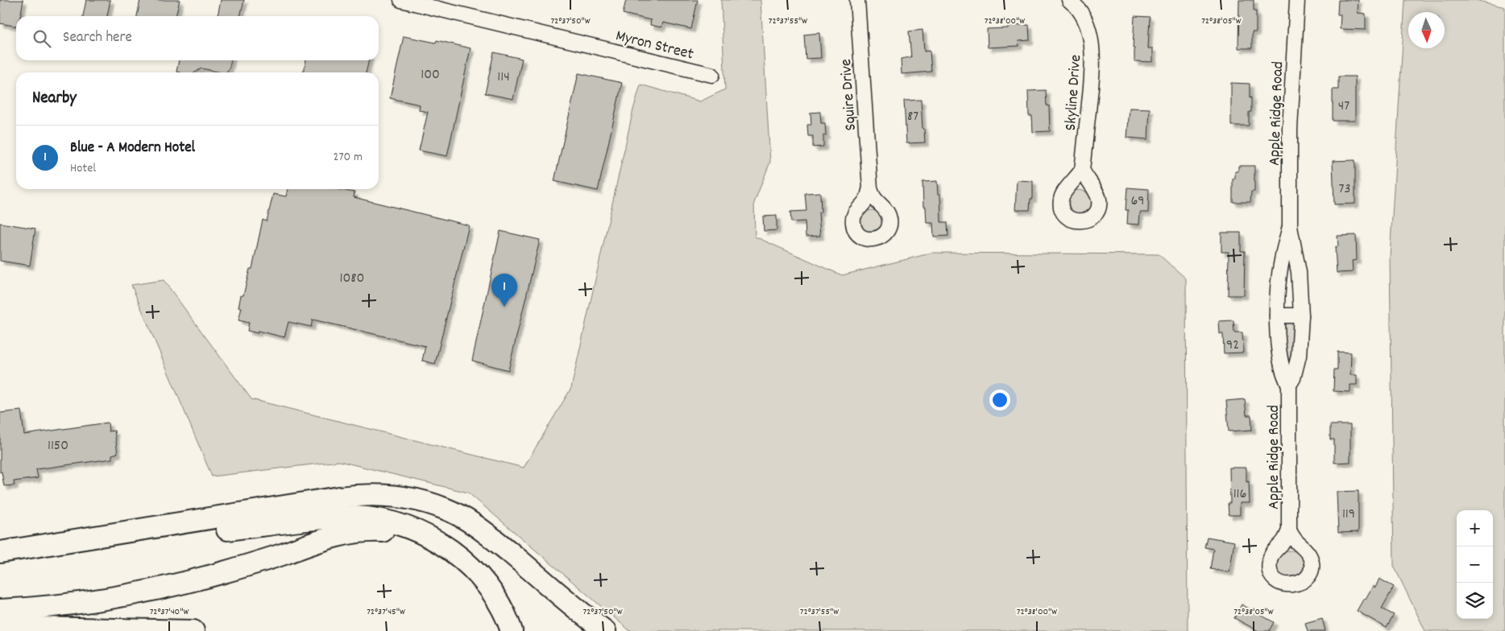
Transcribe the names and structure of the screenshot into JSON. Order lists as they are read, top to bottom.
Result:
{
  "streets": {
    "street": [
      "Myron Street",
      "Skyline Drive",
      "Squire Drive",
      "Apple Ridge Road"
    ]
  },
  "house_numbers": [
    "100",
    "114",
    "47",
    "87",
    "73",
    "69",
    "1080",
    "92",
    "1150",
    "116",
    "119"
  ],
  "north": "bottom",
  "page": {
    "search": "Search here",
    "heading": "Nearby",
    "list": [
      {
        "mark": "1",
        "name": "Blue - A Modern Hotel",
        "note": "Hotel",
        "value": "270 m"
      }
    ],
    "pins": "1",
    "map_buttons": ["+", "−"]
  },
  "coordinates": [
    "72°37'50\"W",
    "72°37'55\"W",
    "72°38'00\"W",
    "72°38'05\"W",
    "72°37'40\"W",
    "72°37'45\"W"
  ]
}
